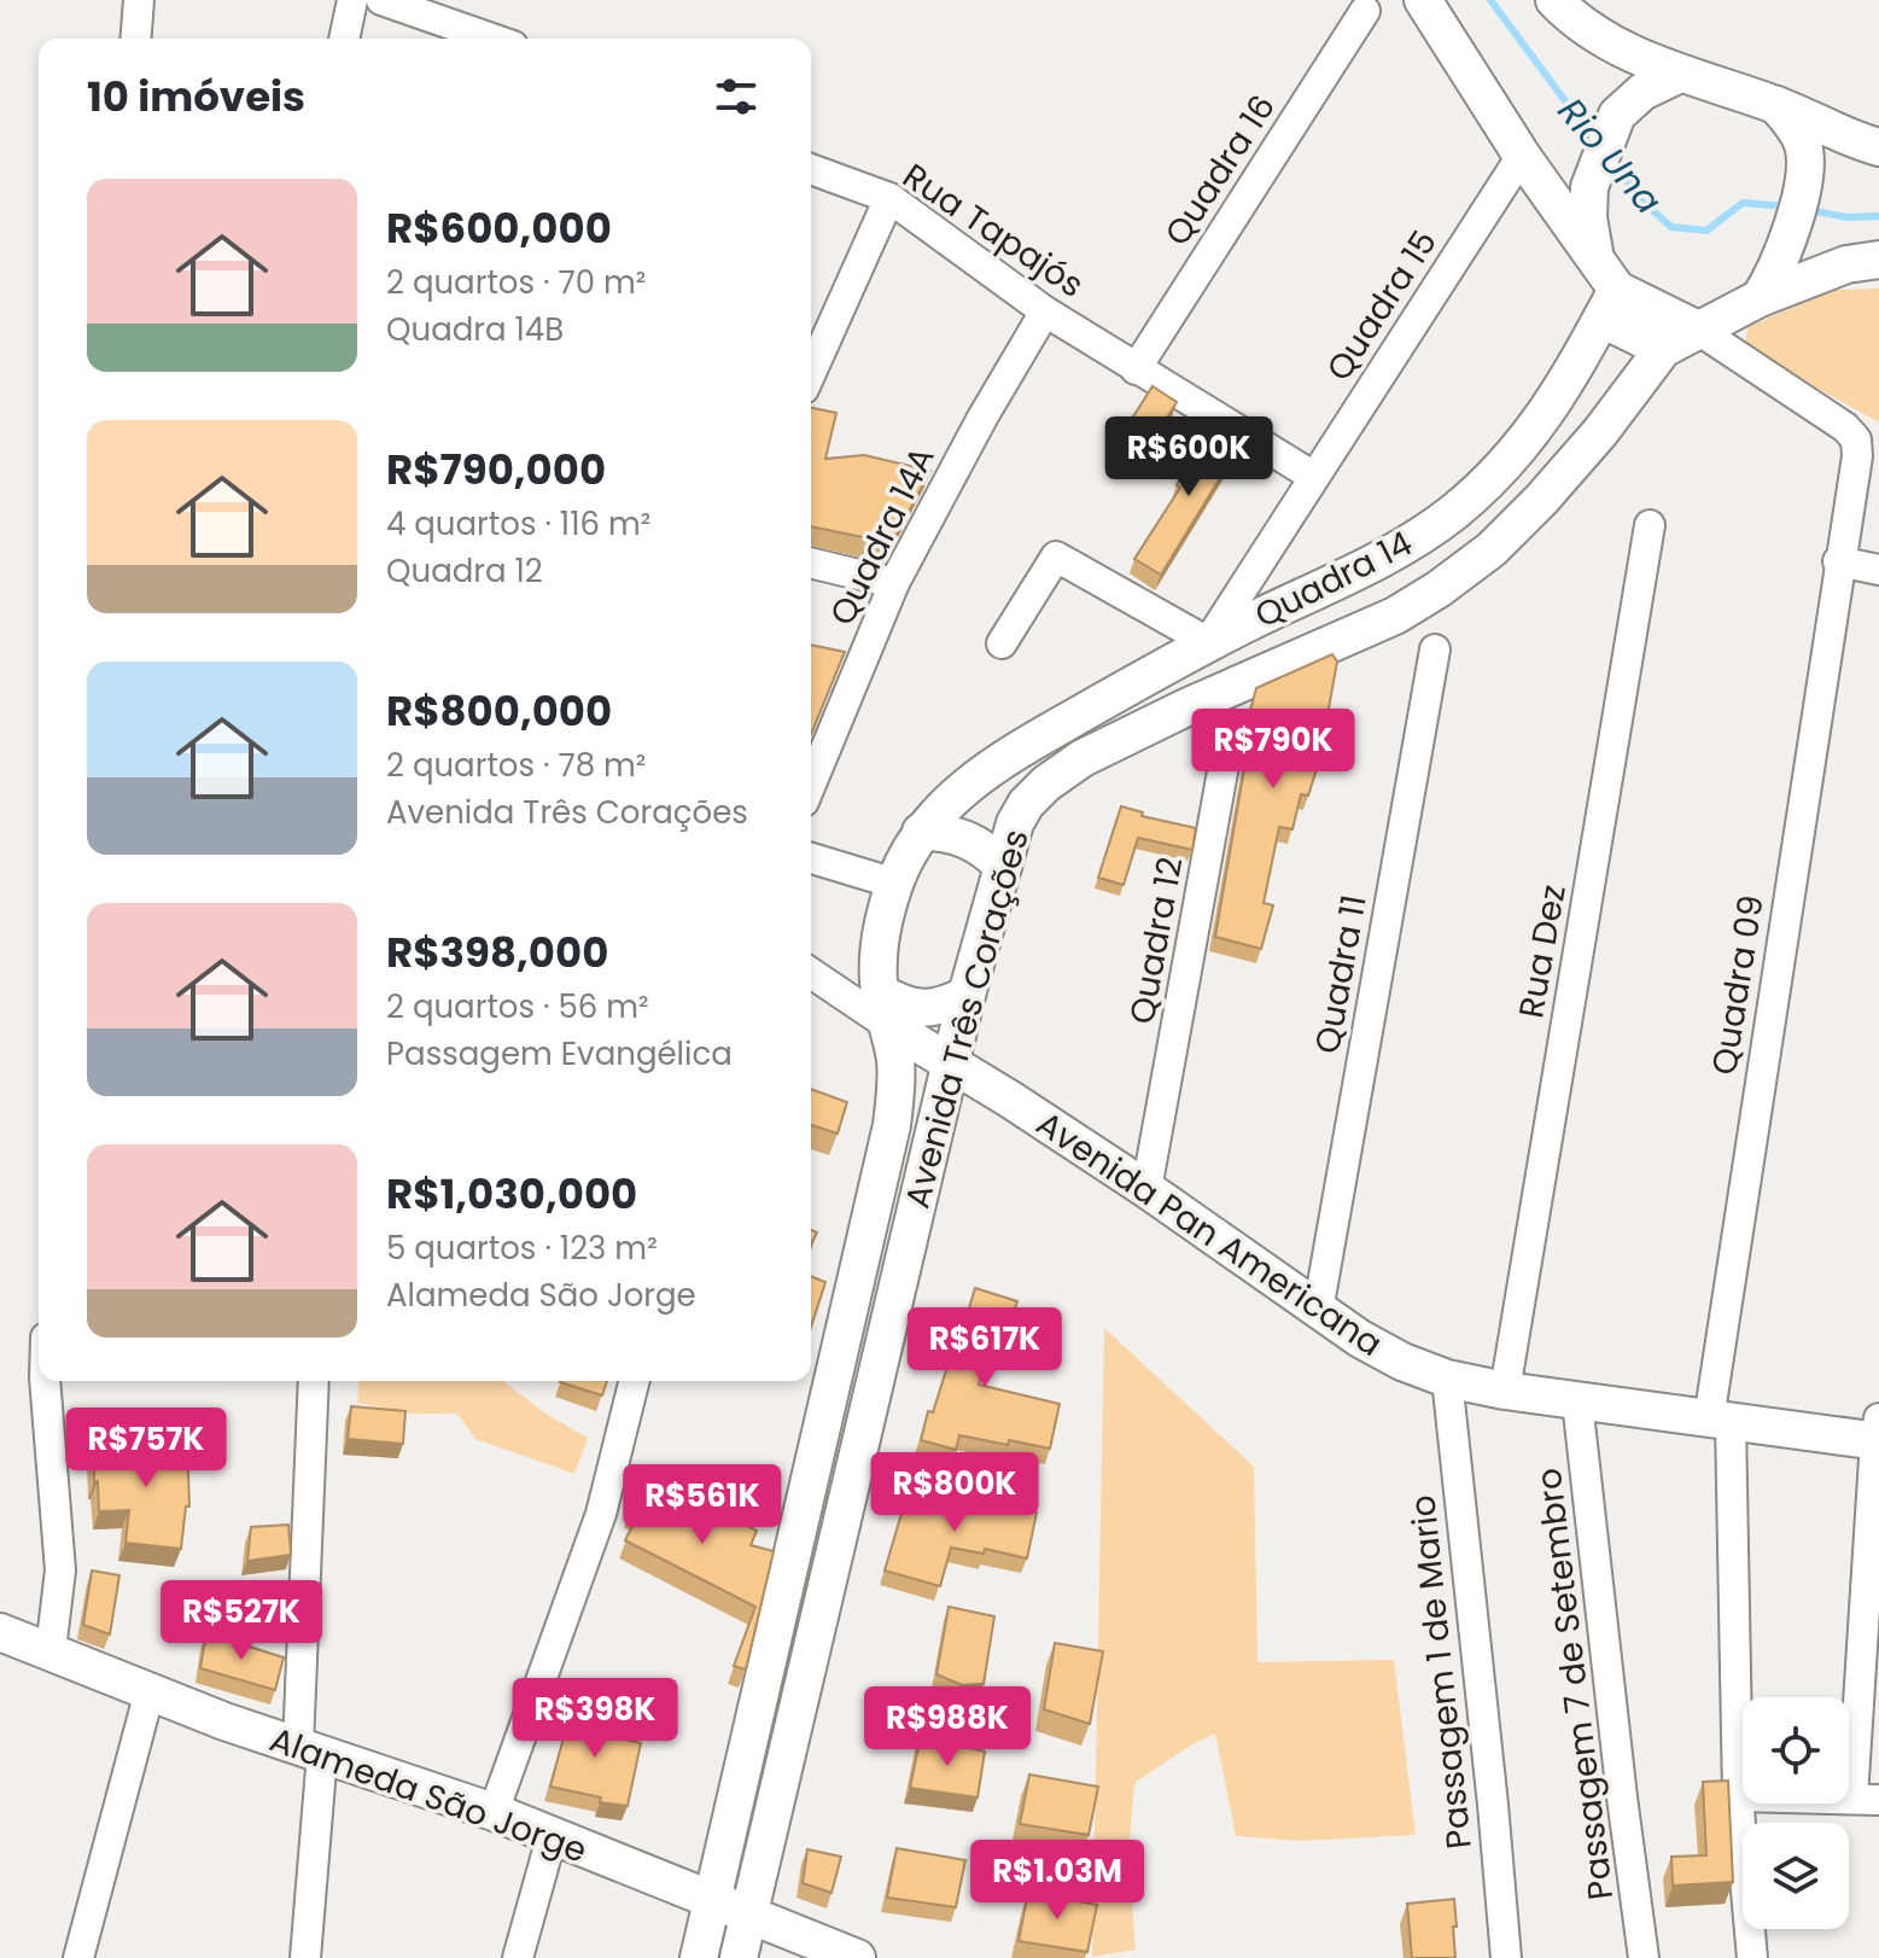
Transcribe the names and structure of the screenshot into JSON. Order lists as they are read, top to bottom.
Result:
{
  "streets": {
    "street": [
      "Quadra 16",
      "Rua Tapajós",
      "Quadra 15",
      "Quadra 14A",
      "Quadra 14",
      "Quadra 12",
      "Rua Dez",
      "Quadra 11",
      "Quadra 09",
      "Avenida Três Corações",
      "Avenida Pan Americana",
      "Passagem 1 de Mario",
      "Passagem 7 de Setembro",
      "Alameda São Jorge"
    ]
  },
  "crossings": [
    ["Quadra 16", "Rua Tapajós"],
    ["Rua Tapajós", "Quadra 15"],
    ["Rua Tapajós", "Quadra 14A"],
    ["Quadra 15", "Quadra 14"],
    ["Quadra 15", "Avenida Três Corações"],
    ["Quadra 14", "Quadra 09"],
    ["Quadra 14", "Avenida Três Corações"],
    ["Quadra 12", "Avenida Pan Americana"],
    ["Rua Dez", "Avenida Pan Americana"],
    ["Quadra 11", "Avenida Pan Americana"],
    ["Quadra 09", "Avenida Três Corações"],
    ["Quadra 09", "Avenida Pan Americana"],
    ["Avenida Três Corações", "Avenida Pan Americana"],
    ["Avenida Três Corações", "Alameda São Jorge"],
    ["Avenida Pan Americana", "Passagem 1 de Mario"],
    ["Avenida Pan Americana", "Passagem 7 de Setembro"]
  ],
  "water": ["Rio Una"],
  "page": {
    "heading": "10 imóveis",
    "list": [
      {
        "name": "R$600,000",
        "note": "2 quartos · 70 m² · Quadra 14B"
      },
      {
        "name": "R$790,000",
        "note": "4 quartos · 116 m² · Quadra 12"
      },
      {
        "name": "R$800,000",
        "note": "2 quartos · 78 m² · Avenida Três Corações"
      },
      {
        "name": "R$398,000",
        "note": "2 quartos · 56 m² · Passagem Evangélica"
      },
      {
        "name": "R$1,030,000",
        "note": "5 quartos · 123 m² · Alameda São Jorge"
      }
    ],
    "price": [
      "R$600K",
      "R$790K",
      "R$617K",
      "R$757K",
      "R$800K",
      "R$561K",
      "R$527K",
      "R$398K",
      "R$988K",
      "R$1.03M"
    ]
  }
}
